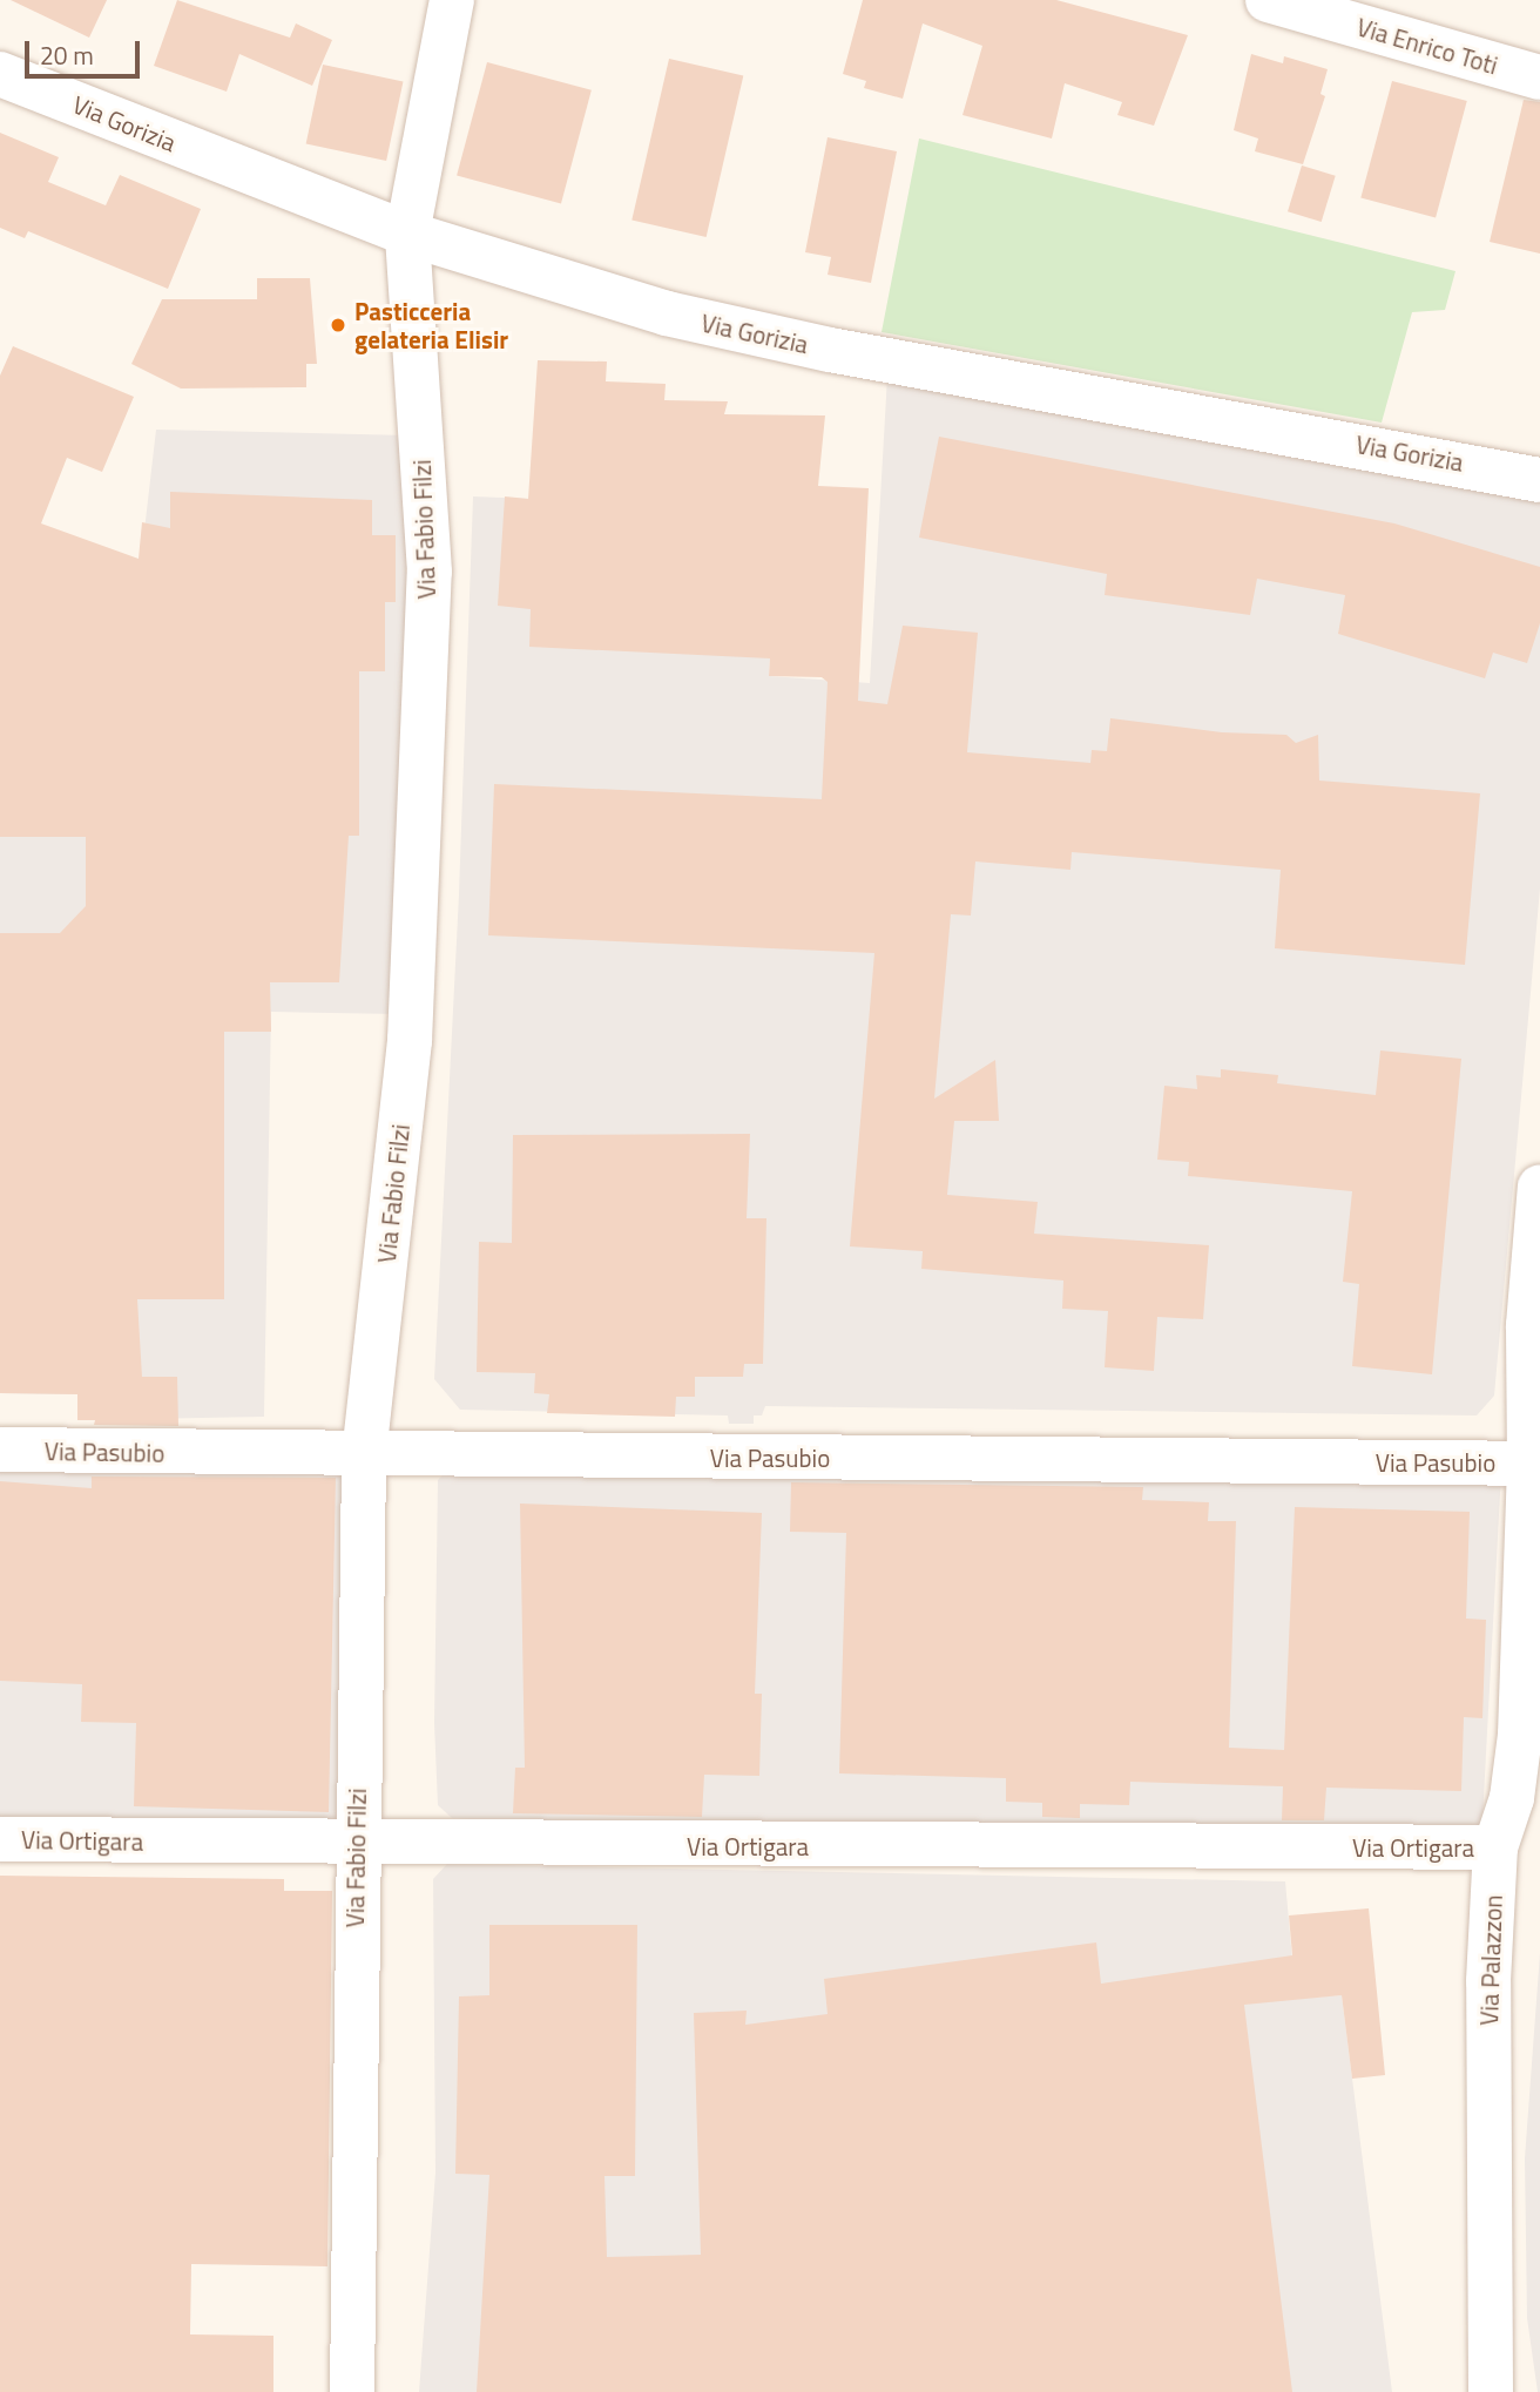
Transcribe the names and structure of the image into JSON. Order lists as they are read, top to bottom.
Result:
{
  "streets": {
    "street": [
      "Via Enrico Toti",
      "Via Gorizia",
      "Via Fabio Filzi",
      "Via Pasubio",
      "Via Ortigara",
      "Via Palazzon"
    ]
  },
  "crossings": [
    ["Via Gorizia", "Via Fabio Filzi"],
    ["Via Fabio Filzi", "Via Pasubio"],
    ["Via Fabio Filzi", "Via Ortigara"],
    ["Via Pasubio", "Via Palazzon"],
    ["Via Ortigara", "Via Palazzon"]
  ],
  "places": ["Pasticceria gelateria Elisir"],
  "scale_bar": "20 m"
}
